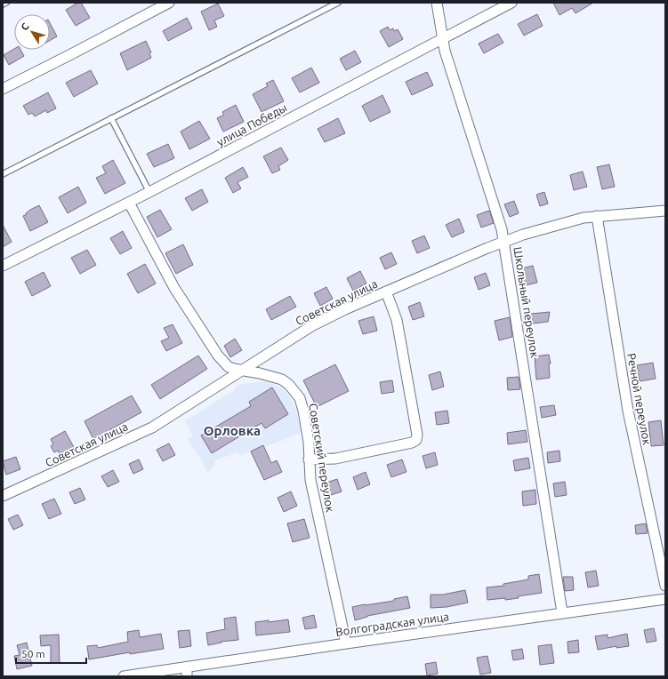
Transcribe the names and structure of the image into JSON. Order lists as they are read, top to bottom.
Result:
{
  "streets": {
    "street": [
      "улица Победы",
      "Советская улица",
      "Школьный переулок",
      "Речной переулок",
      "Советский переулок",
      "Волгоградская улица"
    ]
  },
  "crossings": [
    ["улица Победы", "Школьный переулок"],
    ["улица Победы", "Советский переулок"],
    ["Советская улица", "Школьный переулок"],
    ["Советская улица", "Речной переулок"],
    ["Советская улица", "Советский переулок"],
    ["Школьный переулок", "Волгоградская улица"],
    ["Советский переулок", "Волгоградская улица"]
  ],
  "districts": ["Орловка"],
  "scale_bar": "50 m",
  "north": "top left"
}
